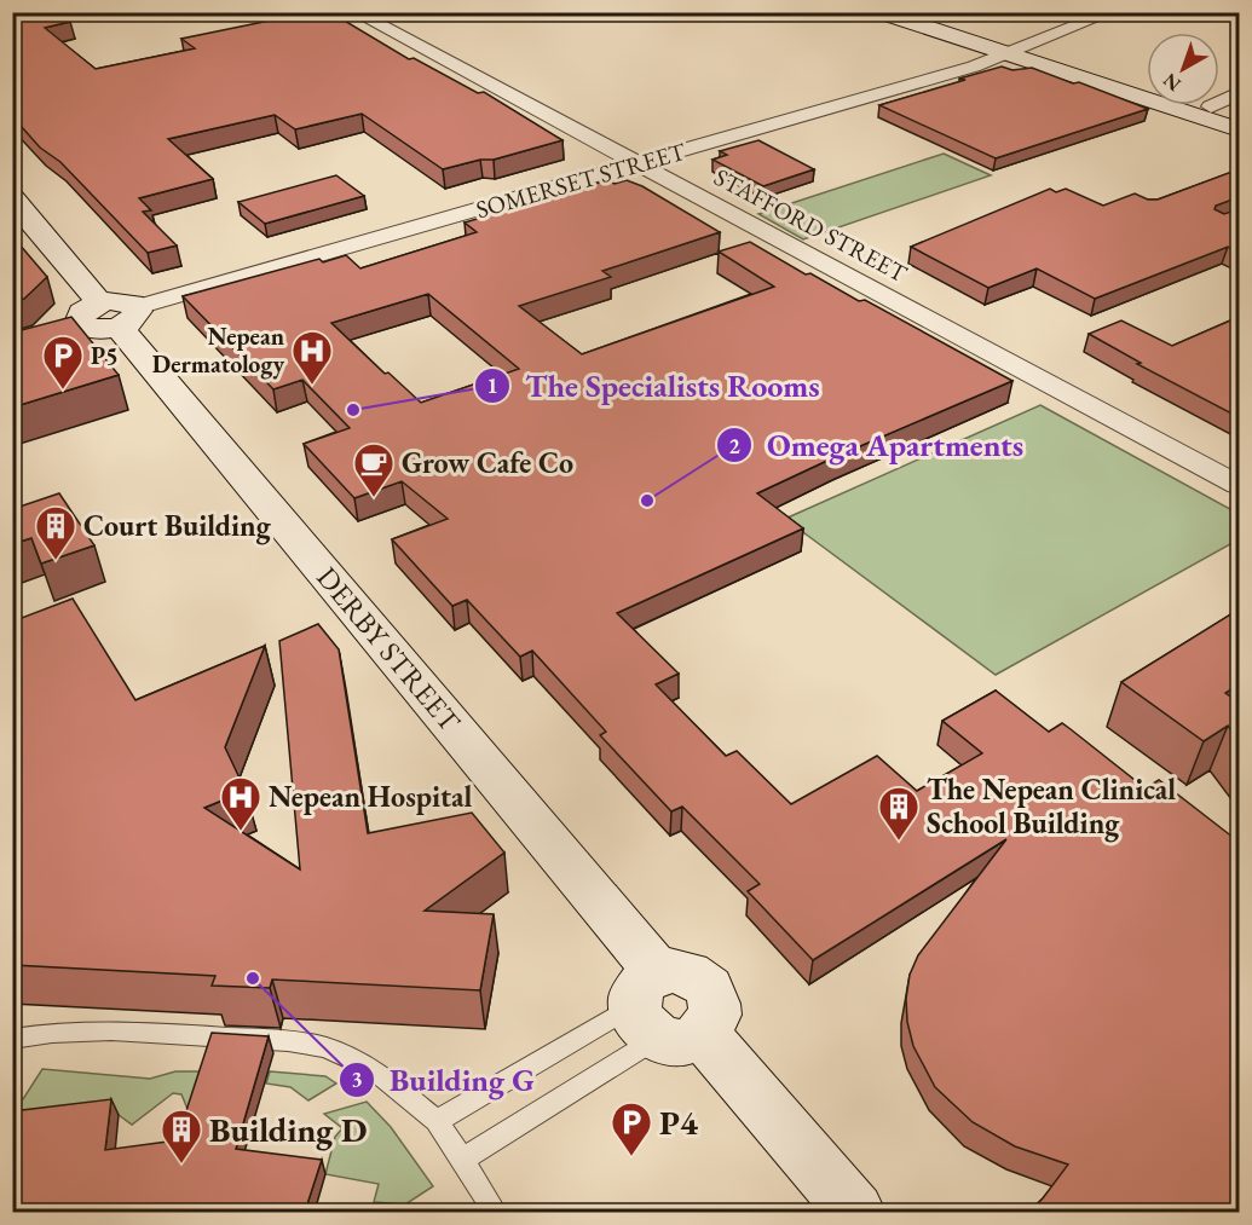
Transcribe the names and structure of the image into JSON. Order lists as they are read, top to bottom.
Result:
{
  "streets": {
    "street": ["SOMERSET STREET", "STAFFORD STREET", "DERBY STREET"]
  },
  "crossings": [
    ["SOMERSET STREET", "STAFFORD STREET"],
    ["SOMERSET STREET", "DERBY STREET"]
  ],
  "places": {
    "hospital": ["Nepean Dermatology", "Nepean Hospital"],
    "parking": ["P5", "P4"],
    "other": ["The Specialists Rooms", "Omega Apartments", "Building G"],
    "cafe": ["Grow Cafe Co"],
    "building": ["Court Building", "The Nepean Clinical School Building", "Building D"]
  },
  "north": "bottom left"
}
